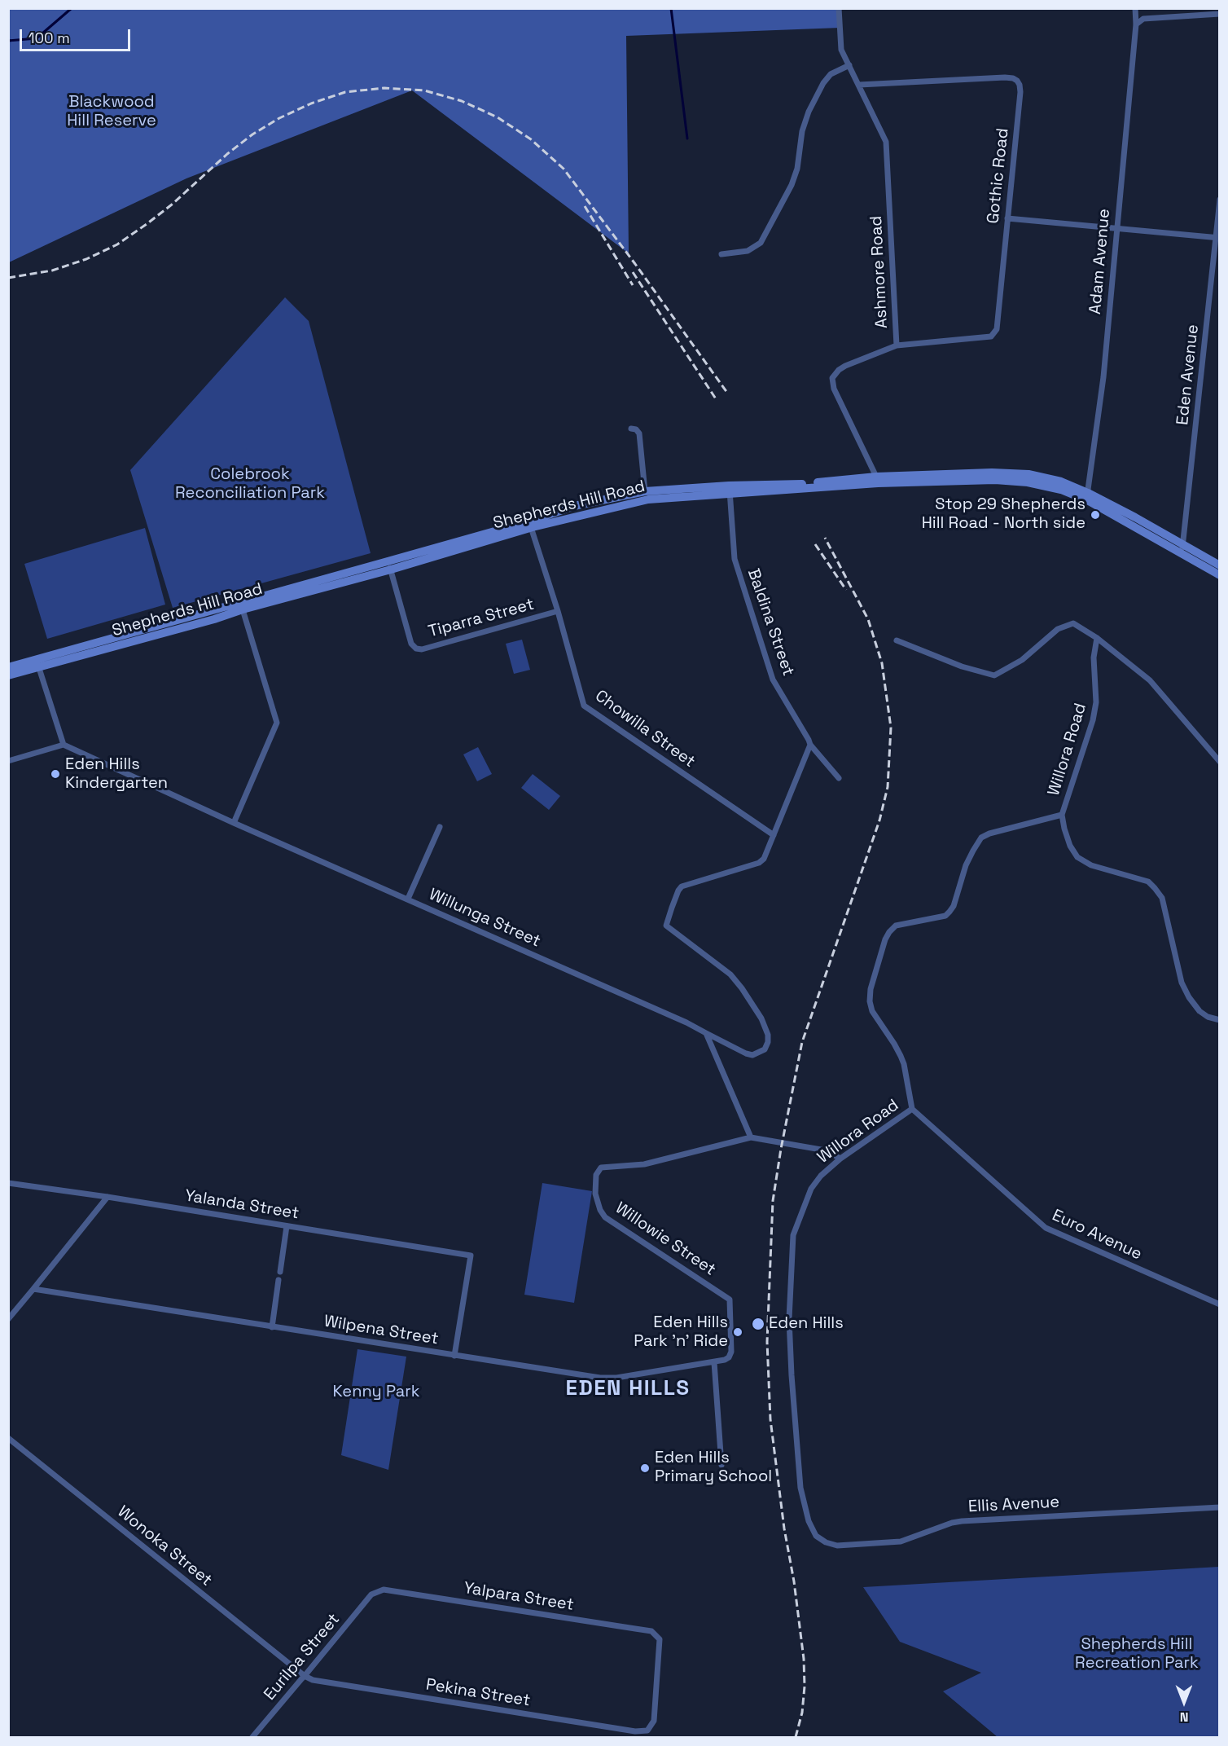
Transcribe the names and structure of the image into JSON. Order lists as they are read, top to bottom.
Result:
{
  "streets": {
    "main road": ["Shepherds Hill Road"],
    "street": [
      "Gothic Road",
      "Adam Avenue",
      "Ashmore Road",
      "Eden Avenue",
      "Tiparra Street",
      "Baldina Street",
      "Chowilla Street",
      "Willora Road",
      "Willunga Street",
      "Yalanda Street",
      "Euro Avenue",
      "Willowie Street",
      "Wilpena Street",
      "Ellis Avenue",
      "Wonoka Street",
      "Yalpara Street",
      "Eurilpa Street",
      "Pekina Street"
    ]
  },
  "crossings": [
    ["Gothic Road", "Ashmore Road"],
    ["Adam Avenue", "Shepherds Hill Road"],
    ["Ashmore Road", "Shepherds Hill Road"],
    ["Eden Avenue", "Shepherds Hill Road"],
    ["Shepherds Hill Road", "Tiparra Street"],
    ["Shepherds Hill Road", "Baldina Street"],
    ["Shepherds Hill Road", "Chowilla Street"],
    ["Tiparra Street", "Chowilla Street"],
    ["Chowilla Street", "Willunga Street"],
    ["Willora Road", "Euro Avenue"],
    ["Willora Road", "Ellis Avenue"],
    ["Yalanda Street", "Wilpena Street"],
    ["Willowie Street", "Wilpena Street"],
    ["Wonoka Street", "Eurilpa Street"],
    ["Wonoka Street", "Pekina Street"],
    ["Yalpara Street", "Eurilpa Street"],
    ["Yalpara Street", "Pekina Street"],
    ["Eurilpa Street", "Pekina Street"]
  ],
  "districts": ["EDEN HILLS"],
  "parks": [
    "Blackwood Hill Reserve",
    "Colebrook Reconciliation Park",
    "Kenny Park",
    "Shepherds Hill Recreation Park"
  ],
  "places": [
    "Stop 29 Shepherds Hill Road - North side",
    "Eden Hills Kindergarten",
    "Eden Hills",
    "Eden Hills Park 'n' Ride",
    "Eden Hills Primary School"
  ],
  "scale_bar": "100 m",
  "north": "bottom"
}
